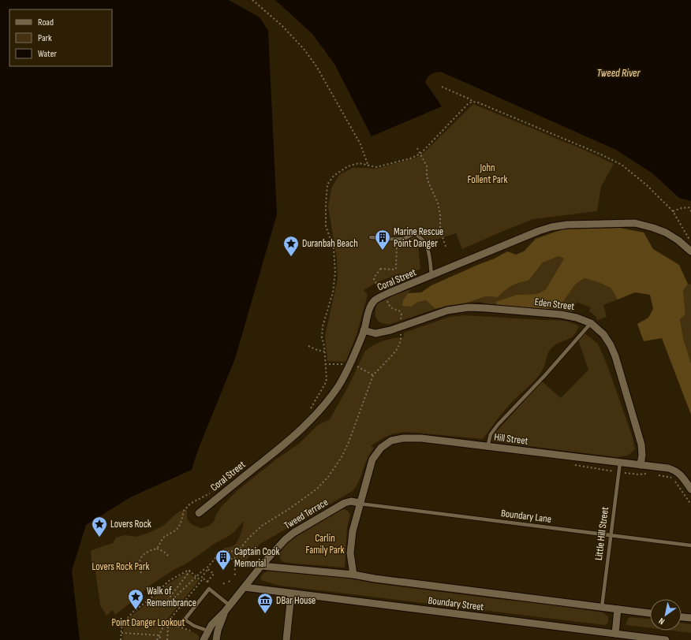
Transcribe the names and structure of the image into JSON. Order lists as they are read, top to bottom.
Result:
{
  "streets": {
    "street": [
      "Coral Street",
      "Eden Street",
      "Hill Street",
      "Tweed Terrace",
      "Boundary Street"
    ],
    "lane": ["Boundary Lane", "Little Hill Street"]
  },
  "crossings": [
    ["Coral Street", "Eden Street"],
    ["Eden Street", "Hill Street"],
    ["Hill Street", "Tweed Terrace"],
    ["Hill Street", "Boundary Lane"],
    ["Hill Street", "Little Hill Street"],
    ["Tweed Terrace", "Boundary Lane"],
    ["Tweed Terrace", "Boundary Street"],
    ["Boundary Lane", "Little Hill Street"],
    ["Little Hill Street", "Boundary Street"]
  ],
  "water": ["Tweed River"],
  "parks": [
    "John Follent Park",
    "Carlin Family Park",
    "Lovers Rock Park",
    "Point Danger Lookout"
  ],
  "places": {
    "building": ["Marine Rescue Point Danger", "Captain Cook Memorial"],
    "place": ["Duranbah Beach", "Lovers Rock", "Walk of Remembrance"],
    "museum": ["DBar House"]
  },
  "legend": ["Road", "Park", "Water"],
  "north": "bottom left"
}
